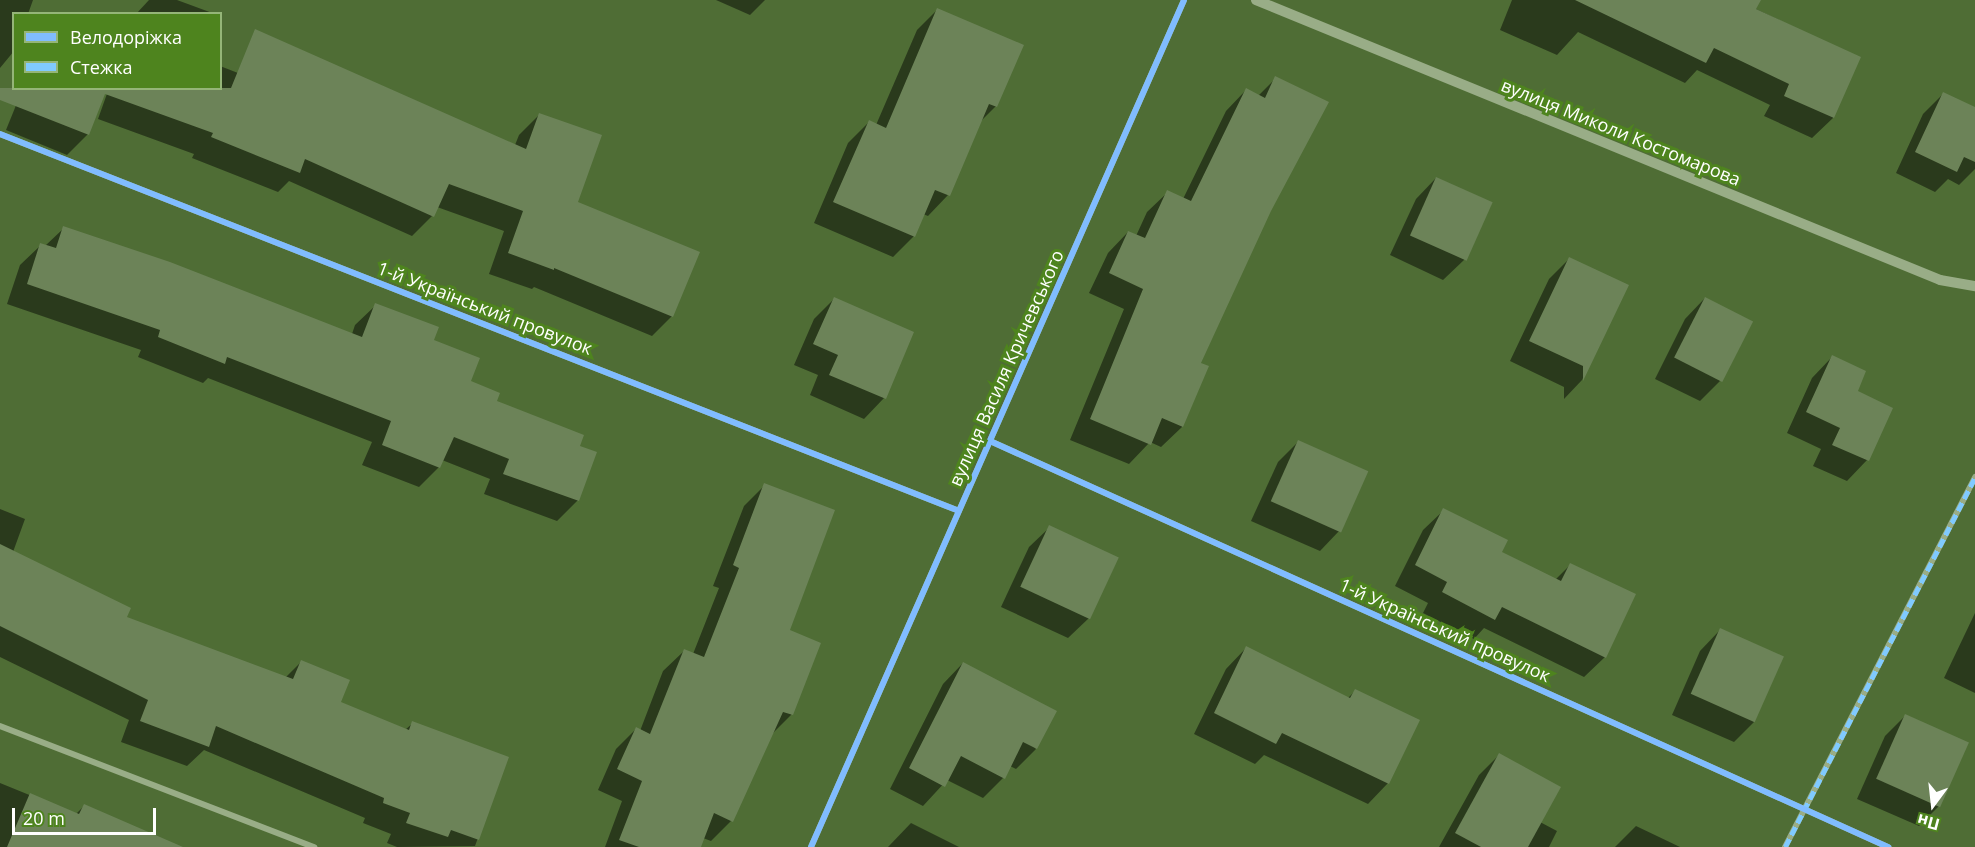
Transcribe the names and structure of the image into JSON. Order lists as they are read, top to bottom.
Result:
{
  "streets": {
    "street": ["вулиця Миколи Костомарова", "1-й Український провулок", "вулиця Василя Кричевського"]
  },
  "crossings": [
    ["1-й Український провулок", "вулиця Василя Кричевського"]
  ],
  "legend": ["Велодоріжка", "Стежка"],
  "scale_bar": "20 m",
  "north": "bottom"
}
